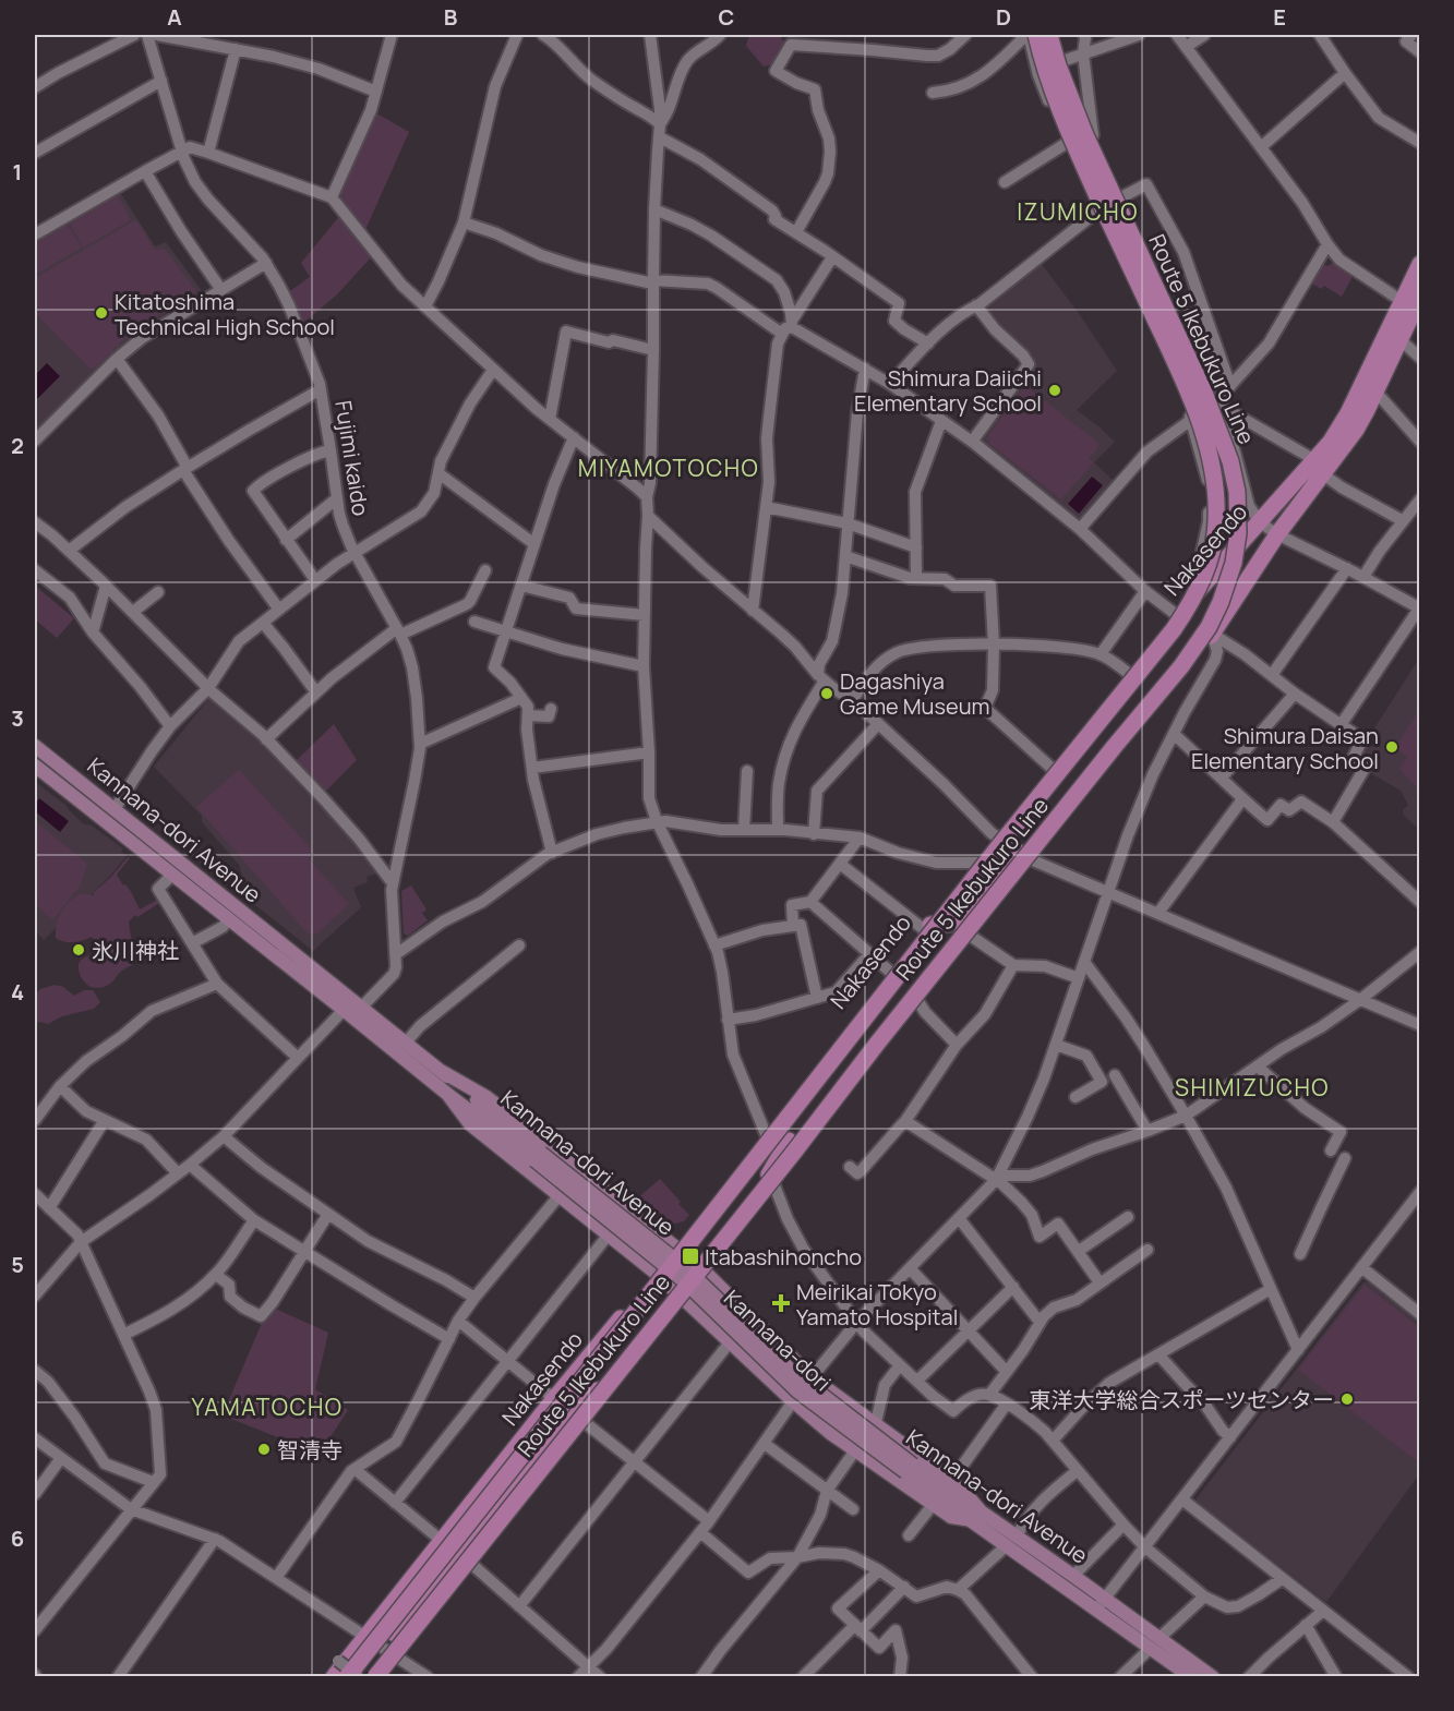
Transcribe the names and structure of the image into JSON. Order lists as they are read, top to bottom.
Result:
{
  "streets": {
    "highway": ["Route 5 Ikebukuro Line", "Nakasendo"],
    "main road": ["Kannana-dori Avenue", "Kannana-dori"],
    "street": ["Fujimi kaido"]
  },
  "crossings": [
    ["Route 5 Ikebukuro Line", "Nakasendo"],
    ["Kannana-dori Avenue", "Kannana-dori"]
  ],
  "districts": [
    "IZUMICHO",
    "MIYAMOTOCHO",
    "SHIMIZUCHO",
    "YAMATOCHO"
  ],
  "places": {
    "other": [
      "Kitatoshima Technical High School",
      "Shimura Daiichi Elementary School",
      "Dagashiya Game Museum",
      "Shimura Daisan Elementary School",
      "氷川神社",
      "東洋大学総合スポーツセンター",
      "智清寺"
    ],
    "transit": ["Itabashihoncho"],
    "health": ["Meirikai Tokyo Yamato Hospital"]
  },
  "grid": {
    "columns": [
      "A",
      "B",
      "C",
      "D",
      "E"
    ],
    "rows": [
      "1",
      "2",
      "3",
      "4",
      "5",
      "6"
    ]
  }
}
